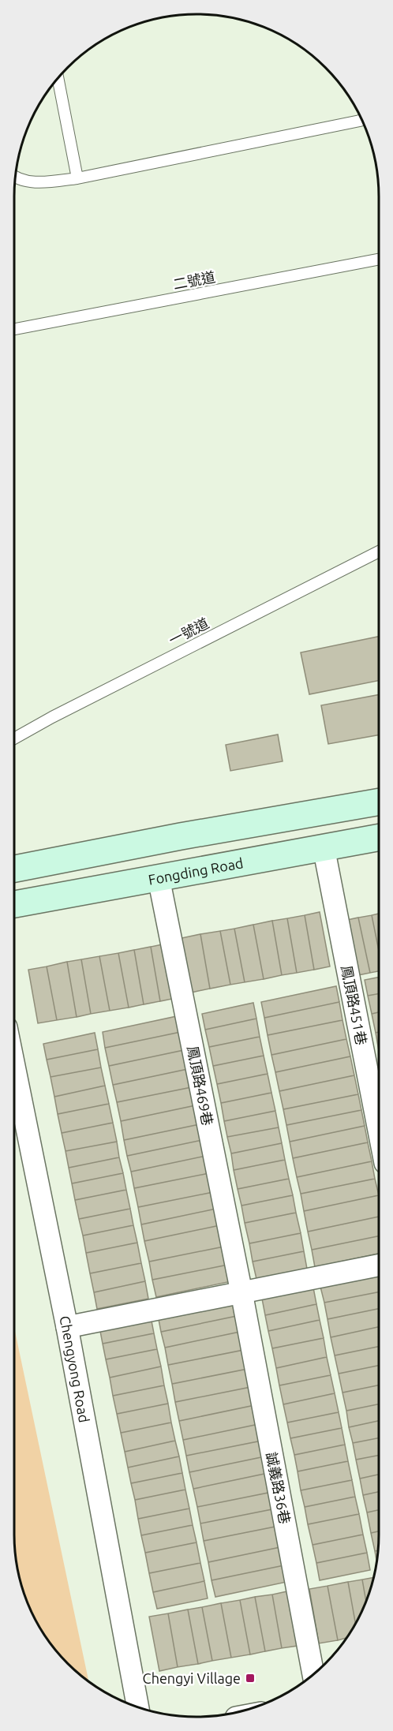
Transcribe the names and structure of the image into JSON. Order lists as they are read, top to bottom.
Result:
{
  "streets": {
    "main road": ["Fongding Road"],
    "street": [
      "鳳頂路451巷",
      "鳳頂路469巷",
      "Chengyong Road",
      "誠義路36巷"
    ],
    "lane": ["二號道", "一號道"]
  },
  "crossings": [
    ["Fongding Road", "鳳頂路451巷"],
    ["Fongding Road", "鳳頂路469巷"],
    ["鳳頂路469巷", "誠義路36巷"]
  ],
  "places": {
    "transit": ["Chengyi Village"]
  }
}
